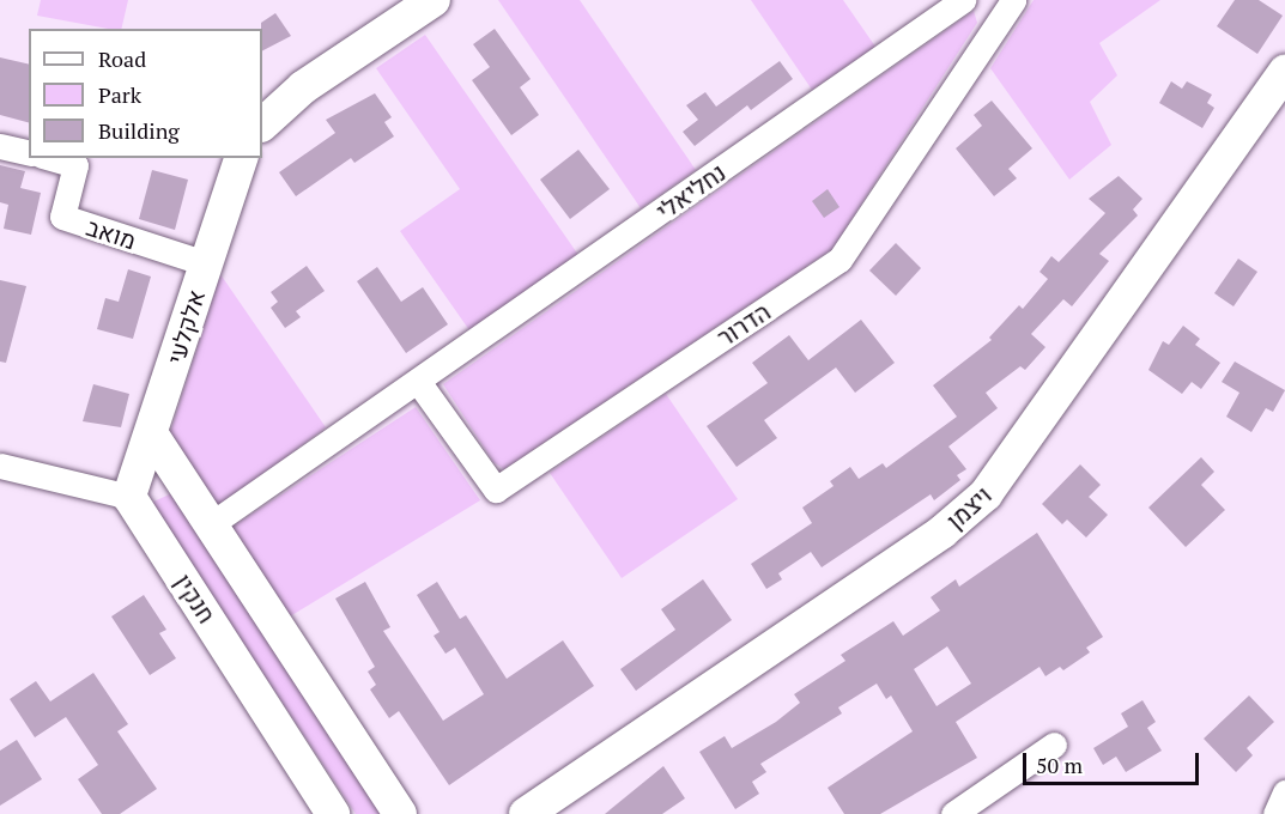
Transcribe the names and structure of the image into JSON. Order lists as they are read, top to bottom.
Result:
{
  "streets": {
    "street": [
      "נחליאלי",
      "מואב",
      "הדרור",
      "אלקלעי",
      "ויצמן",
      "חנקין"
    ]
  },
  "crossings": [
    ["נחליאלי", "הדרור"],
    ["מואב", "אלקלעי"],
    ["אלקלעי", "חנקין"]
  ],
  "legend": ["Road", "Park", "Building"],
  "scale_bar": "50 m"
}
